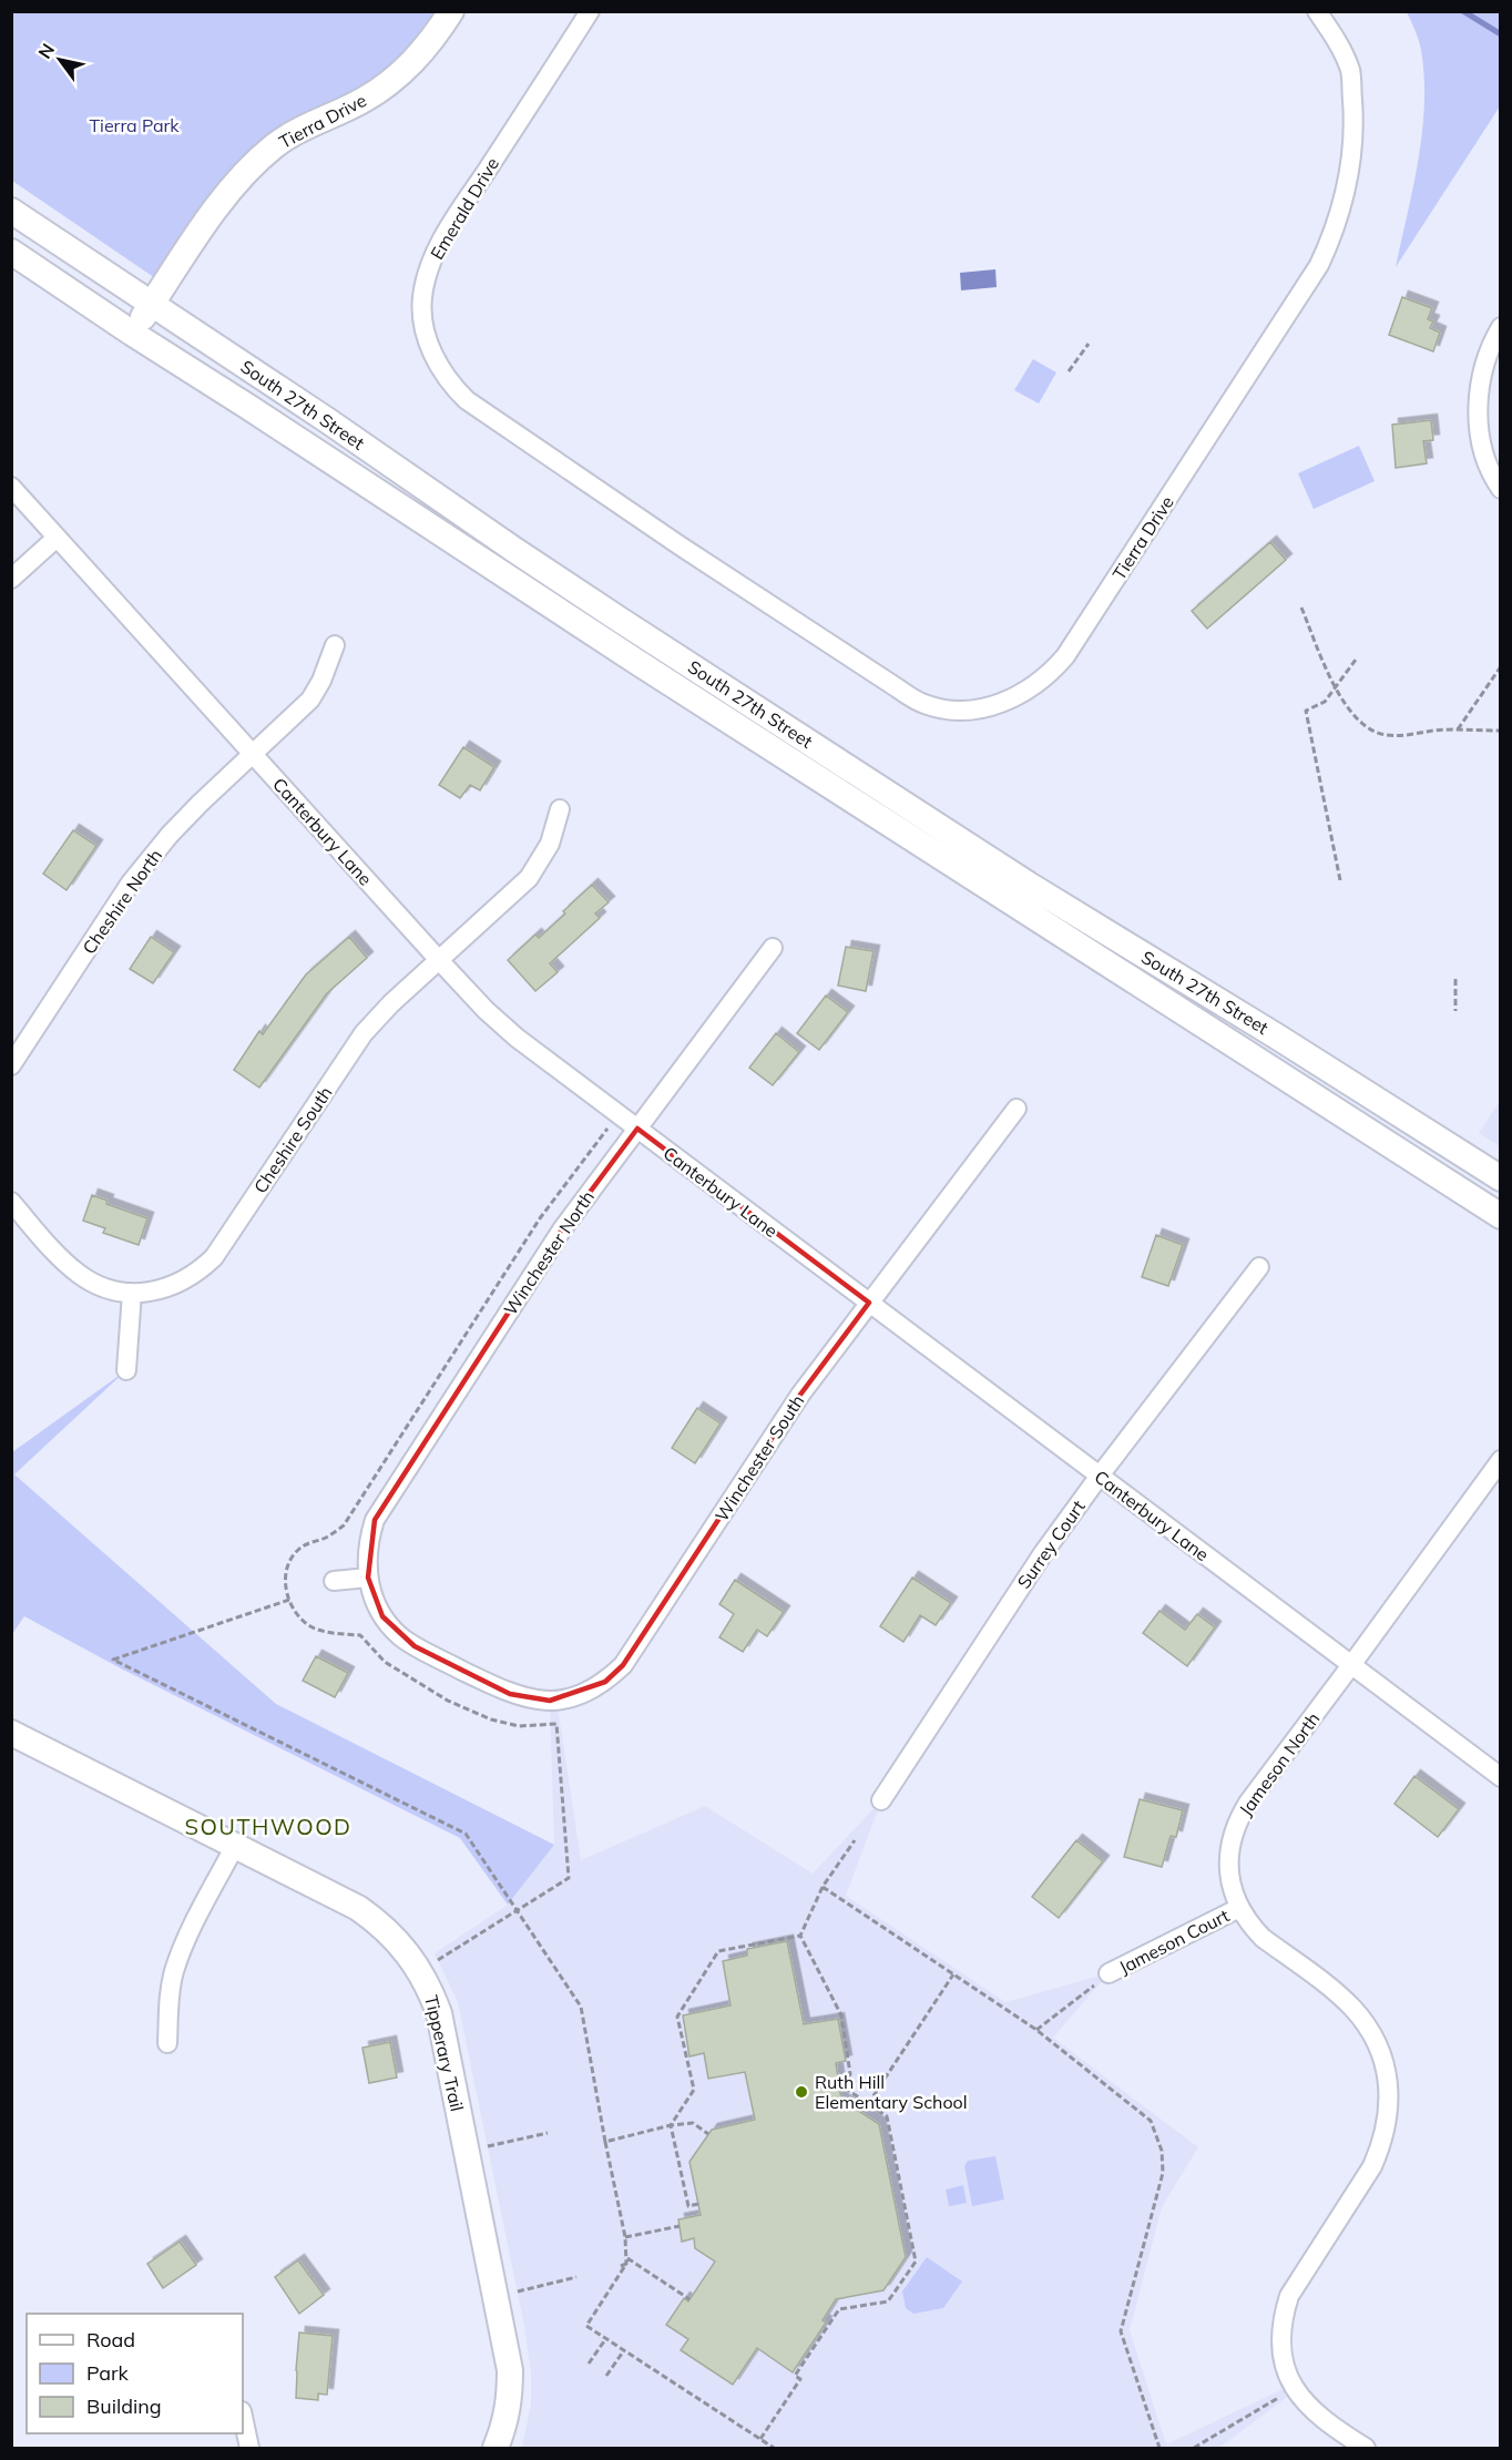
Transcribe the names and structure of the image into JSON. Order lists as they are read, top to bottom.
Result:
{
  "streets": {
    "main road": ["Tierra Drive", "South 27th Street", "Tipperary Trail"],
    "street": [
      "Emerald Drive",
      "Canterbury Lane",
      "Cheshire North",
      "Cheshire South",
      "Winchester North",
      "Winchester South",
      "Surrey Court",
      "Jameson North",
      "Jameson Court"
    ]
  },
  "crossings": [
    ["Tierra Drive", "Emerald Drive"],
    ["Tierra Drive", "South 27th Street"],
    ["Canterbury Lane", "Cheshire North"],
    ["Canterbury Lane", "Cheshire South"],
    ["Canterbury Lane", "Winchester North"],
    ["Canterbury Lane", "Winchester South"],
    ["Canterbury Lane", "Surrey Court"],
    ["Canterbury Lane", "Jameson North"],
    ["Winchester North", "Winchester South"],
    ["Jameson North", "Jameson Court"]
  ],
  "districts": ["SOUTHWOOD"],
  "parks": ["Tierra Park"],
  "places": ["Ruth Hill Elementary School"],
  "legend": ["Road", "Park", "Building"],
  "north": "top left"
}
